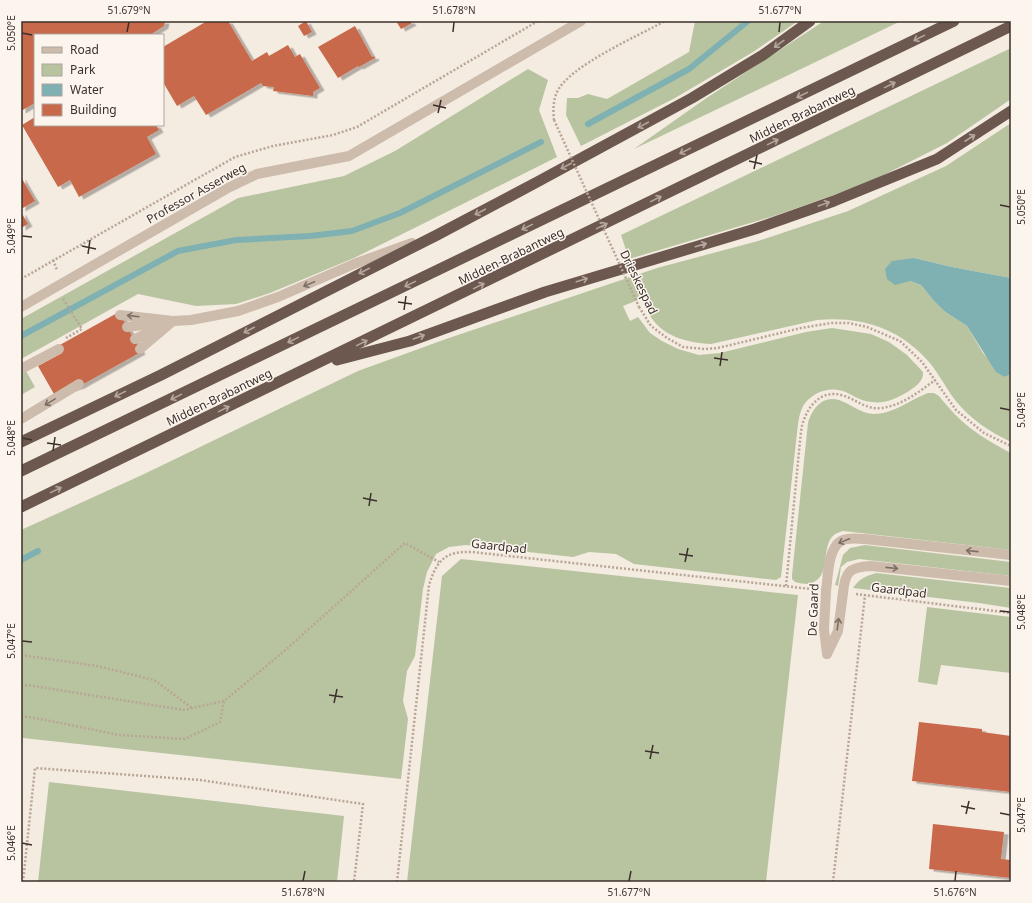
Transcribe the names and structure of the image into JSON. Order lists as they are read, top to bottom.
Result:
{
  "streets": {
    "highway": ["Midden-Brabantweg"],
    "street": ["Professor Asserweg", "De Gaard"],
    "path": ["Drieskespad", "Gaardpad"]
  },
  "crossings": [
    ["Gaardpad", "De Gaard"]
  ],
  "legend": [
    "Road",
    "Park",
    "Water",
    "Building"
  ],
  "coordinates": [
    "51.679°N",
    "51.678°N",
    "51.677°N",
    "5.050°E",
    "5.049°E",
    "5.048°E",
    "5.047°E",
    "5.046°E",
    "51.676°N"
  ]
}
